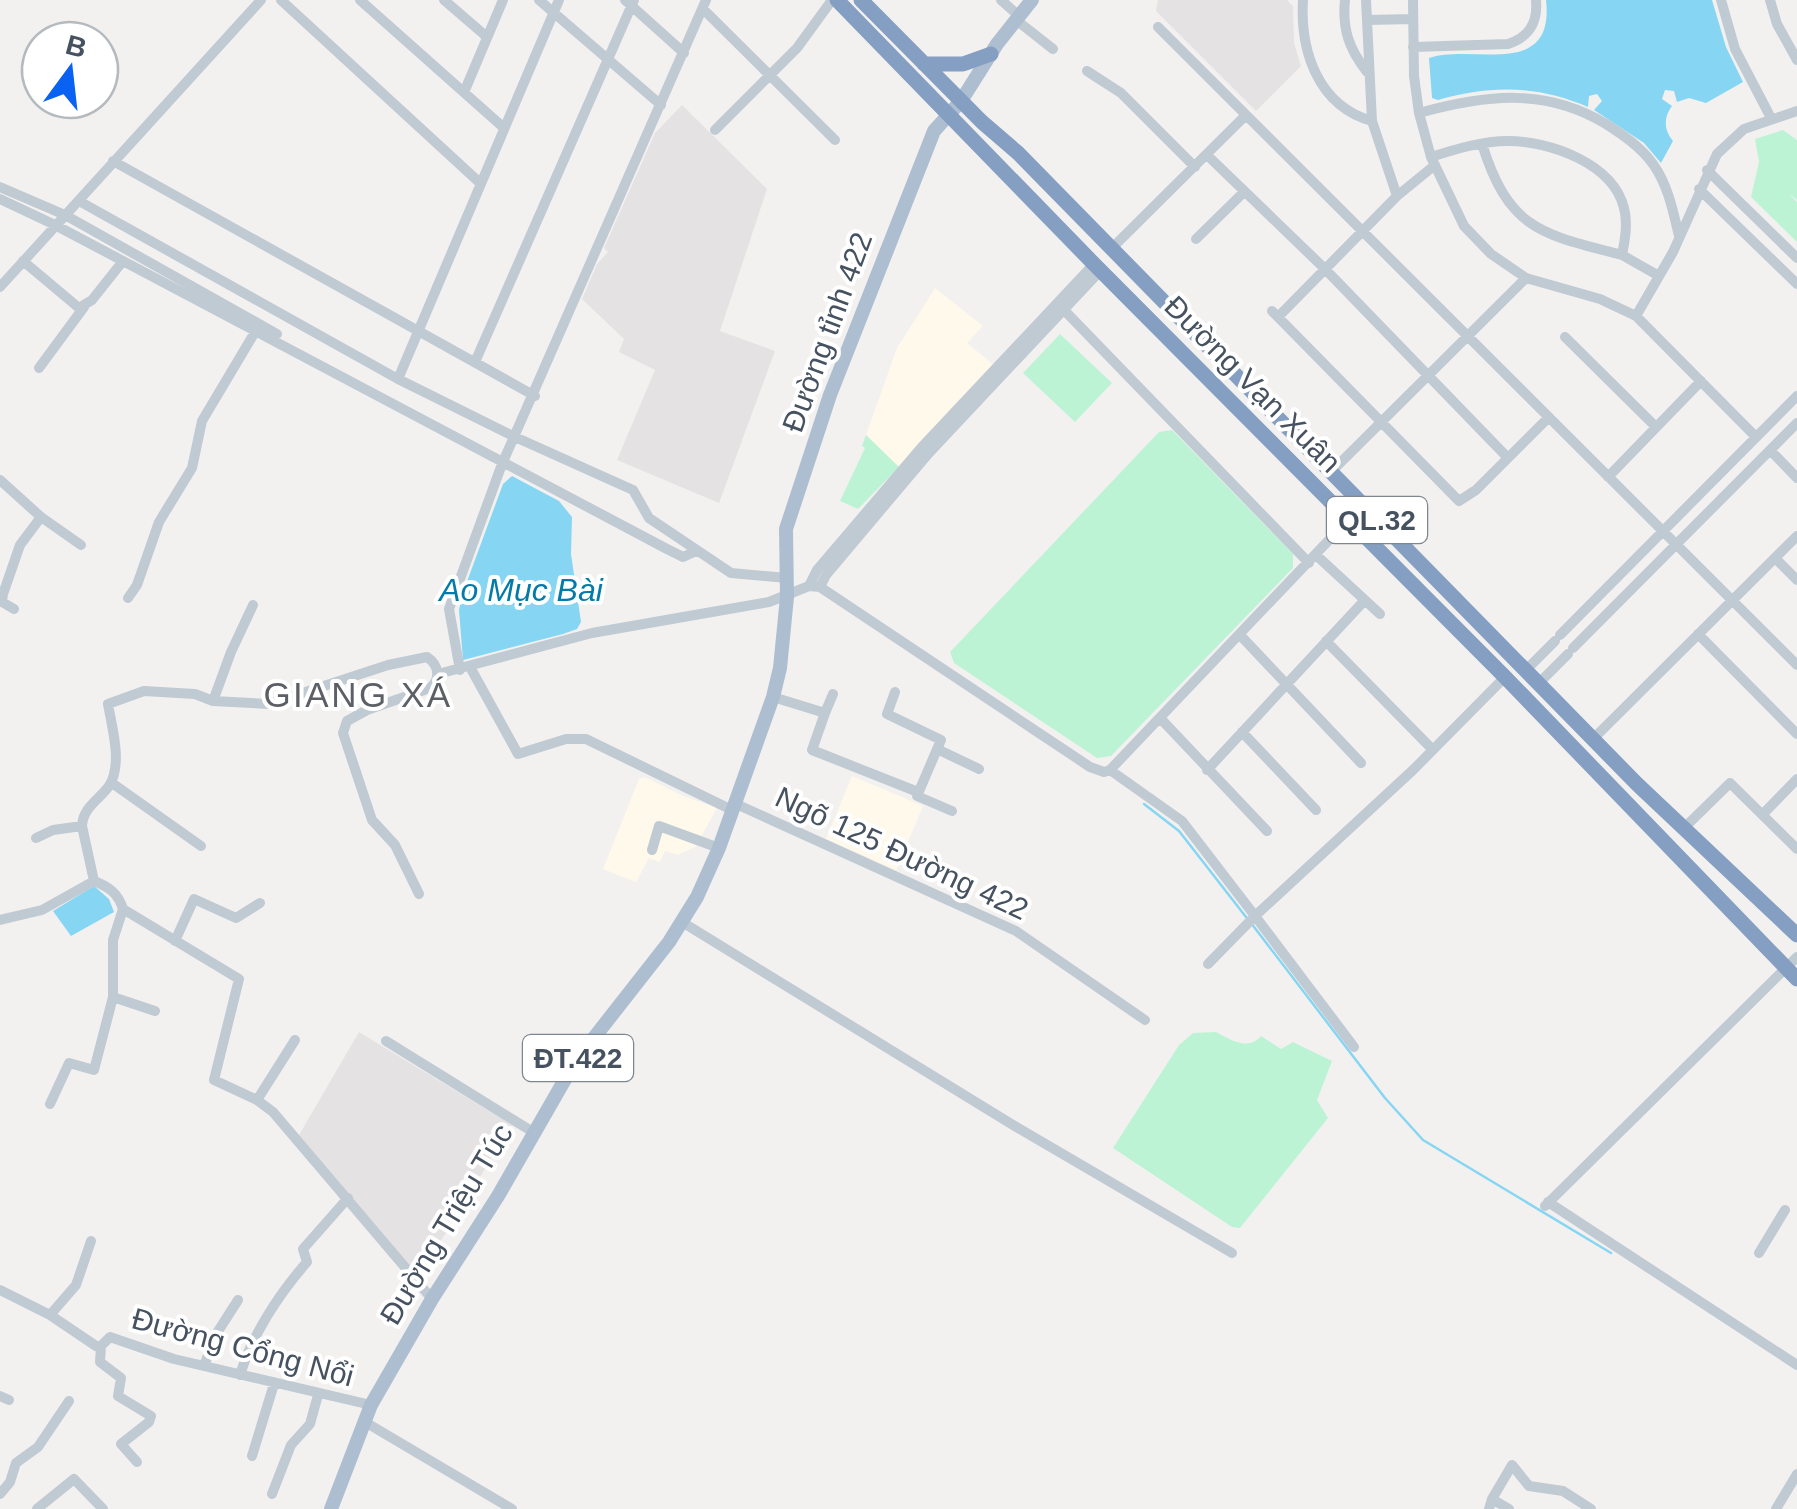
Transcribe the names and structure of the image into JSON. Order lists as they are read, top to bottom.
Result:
{
  "streets": {
    "highway": ["Đường Vạn Xuân", "QL.32"],
    "main road": ["Đường tỉnh 422", "ĐT.422", "Đường Triệu Túc"],
    "street": ["Ngõ 125 Đường 422", "Đường Cổng Nổi"]
  },
  "crossings": [
    ["Đường tỉnh 422", "Đường Vạn Xuân"],
    ["Đường tỉnh 422", "ĐT.422"],
    ["Đường tỉnh 422", "Đường Triệu Túc"],
    ["Đường Vạn Xuân", "ĐT.422"],
    ["Ngõ 125 Đường 422", "Đường Triệu Túc"],
    ["Đường Triệu Túc", "Đường Cổng Nổi"]
  ],
  "districts": ["GIANG XÁ"],
  "water": ["Ao Mục Bài"],
  "north": "top"
}
